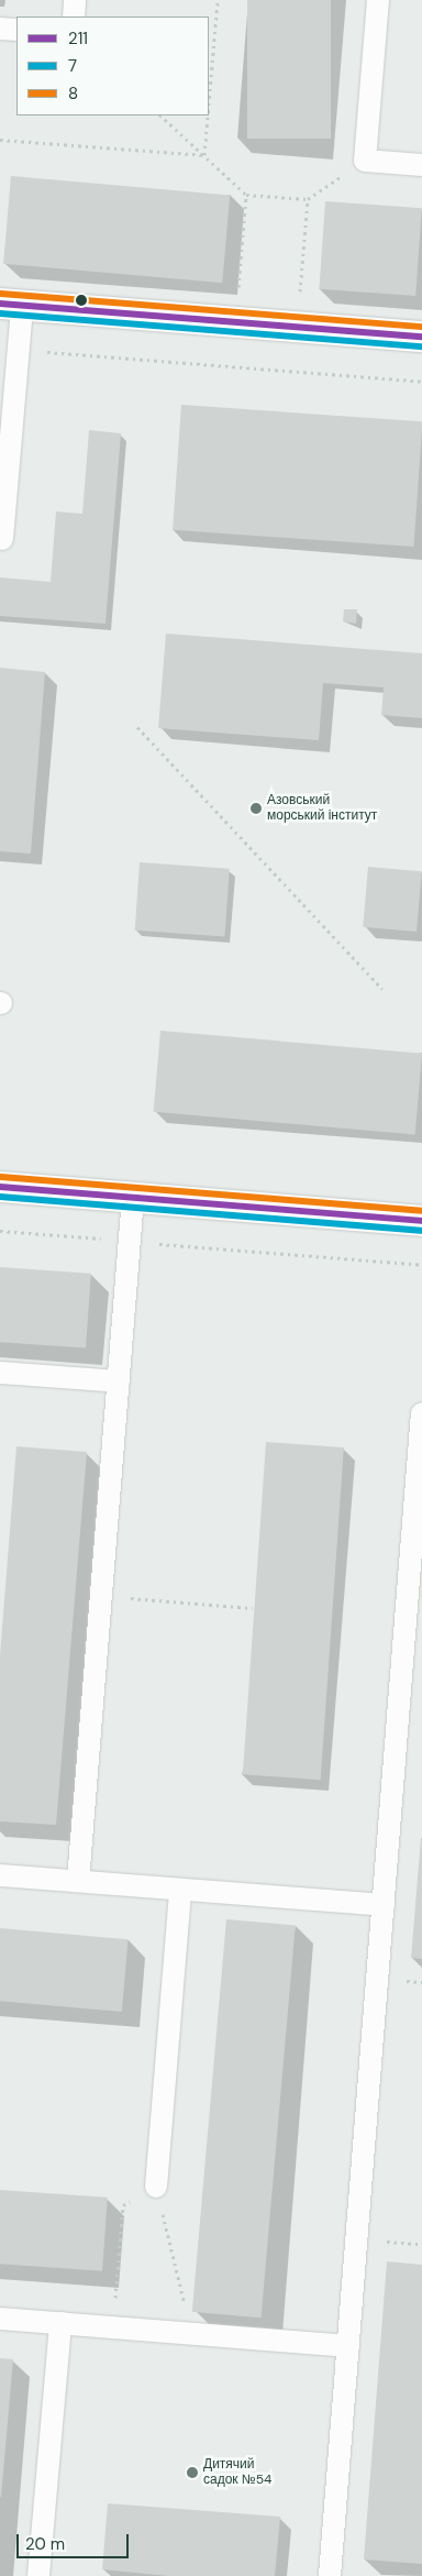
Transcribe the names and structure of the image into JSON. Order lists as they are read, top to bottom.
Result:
{
  "places": ["Азовський морський інститут", "Дитячий садок №54"],
  "lines": ["transit line 8", "transit line 211", "transit line 7"],
  "legend": ["211", "7", "8"],
  "scale_bar": "20 m"
}
